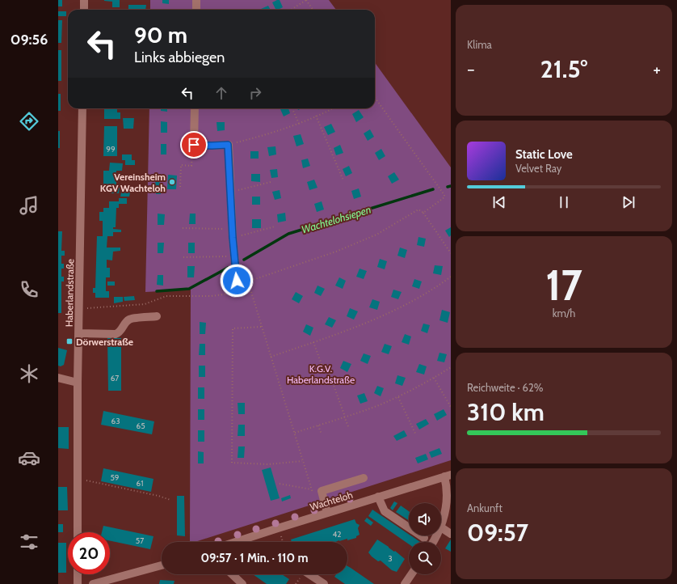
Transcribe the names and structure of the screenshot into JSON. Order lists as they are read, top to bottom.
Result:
{
  "streets": {
    "street": ["Haberlandstraße", "Wachteloh"]
  },
  "water": ["Wachtelohsiepen"],
  "parks": ["K.G.V. Haberlandstraße"],
  "places": {
    "other": ["Vereinsheim KGV Wachteloh"],
    "transit": ["Dörwerstraße"]
  },
  "house_numbers": [
    "99",
    "67",
    "63",
    "65",
    "59",
    "61",
    "42",
    "57",
    "3"
  ],
  "page": {
    "tabs": "09:56",
    "tile": [
      "Klima",
      ["17", "km/h"],
      ["Reichweite · 62%", "310 km"],
      ["Ankunft", "09:57"]
    ],
    "turn": ["90 m", "Links abbiegen"],
    "heat": ["−", "21.5°", "+"],
    "song": ["Static Love", "Velvet Ray"],
    "limit": "20",
    "trip": "09:57 · 1 Min. · 110 m"
  }
}
